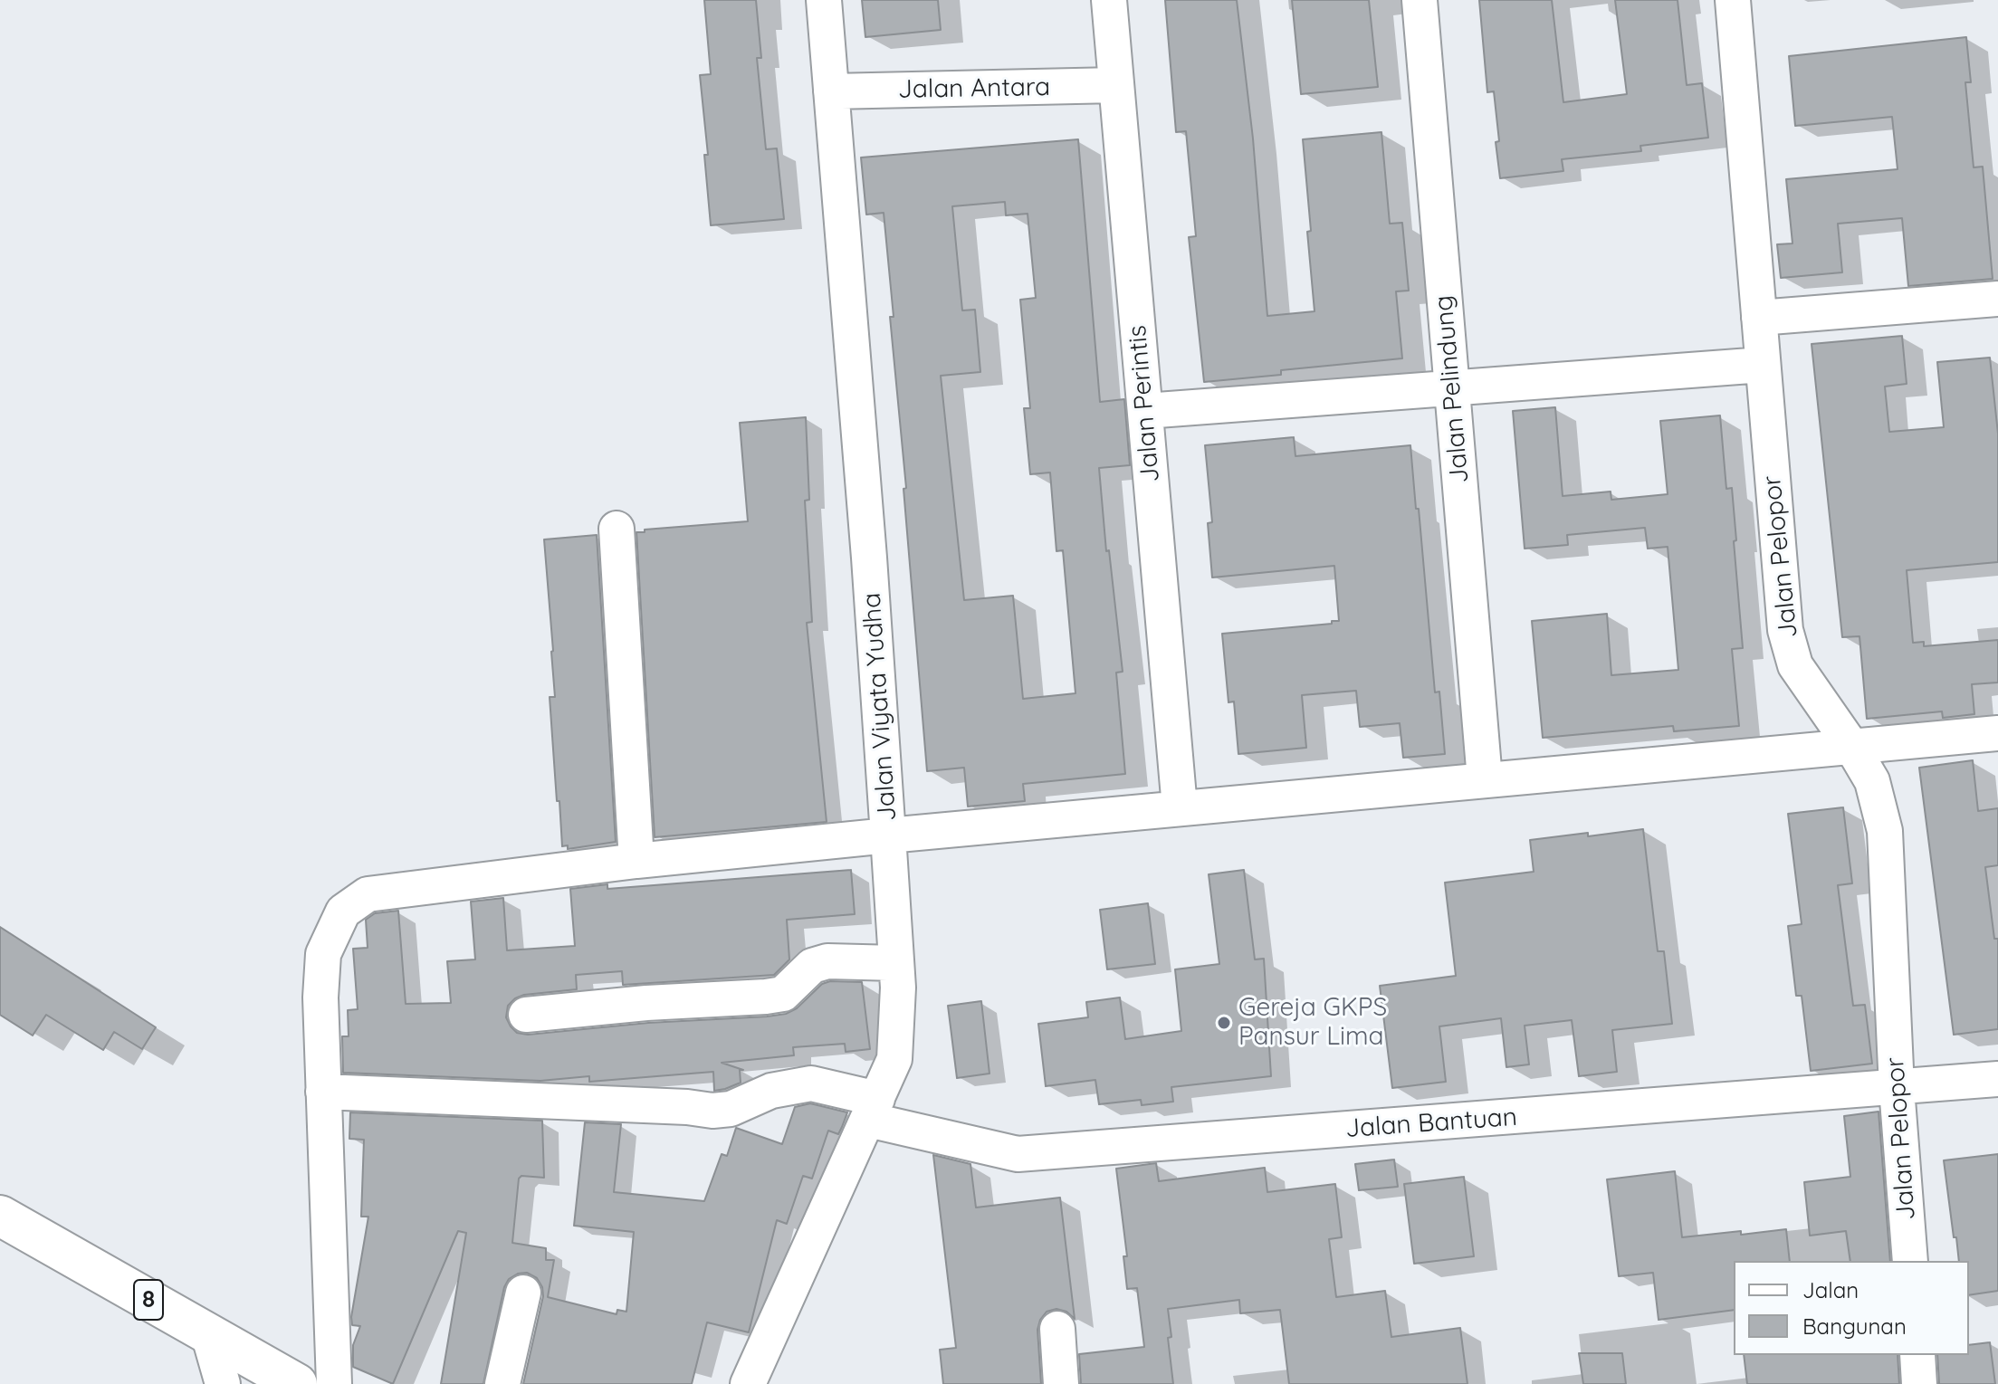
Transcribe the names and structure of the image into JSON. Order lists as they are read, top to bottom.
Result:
{
  "streets": {
    "highway": ["8"],
    "street": [
      "Jalan Antara",
      "Jalan Pelindung",
      "Jalan Perintis",
      "Jalan Pelopor",
      "Jalan Viyata Yudha",
      "Jalan Bantuan"
    ]
  },
  "crossings": [
    ["Jalan Antara", "Jalan Perintis"],
    ["Jalan Antara", "Jalan Viyata Yudha"],
    ["Jalan Pelopor", "Jalan Bantuan"],
    ["Jalan Viyata Yudha", "Jalan Bantuan"]
  ],
  "places": ["Gereja GKPS Pansur Lima"],
  "legend": ["Jalan", "Bangunan"]
}
